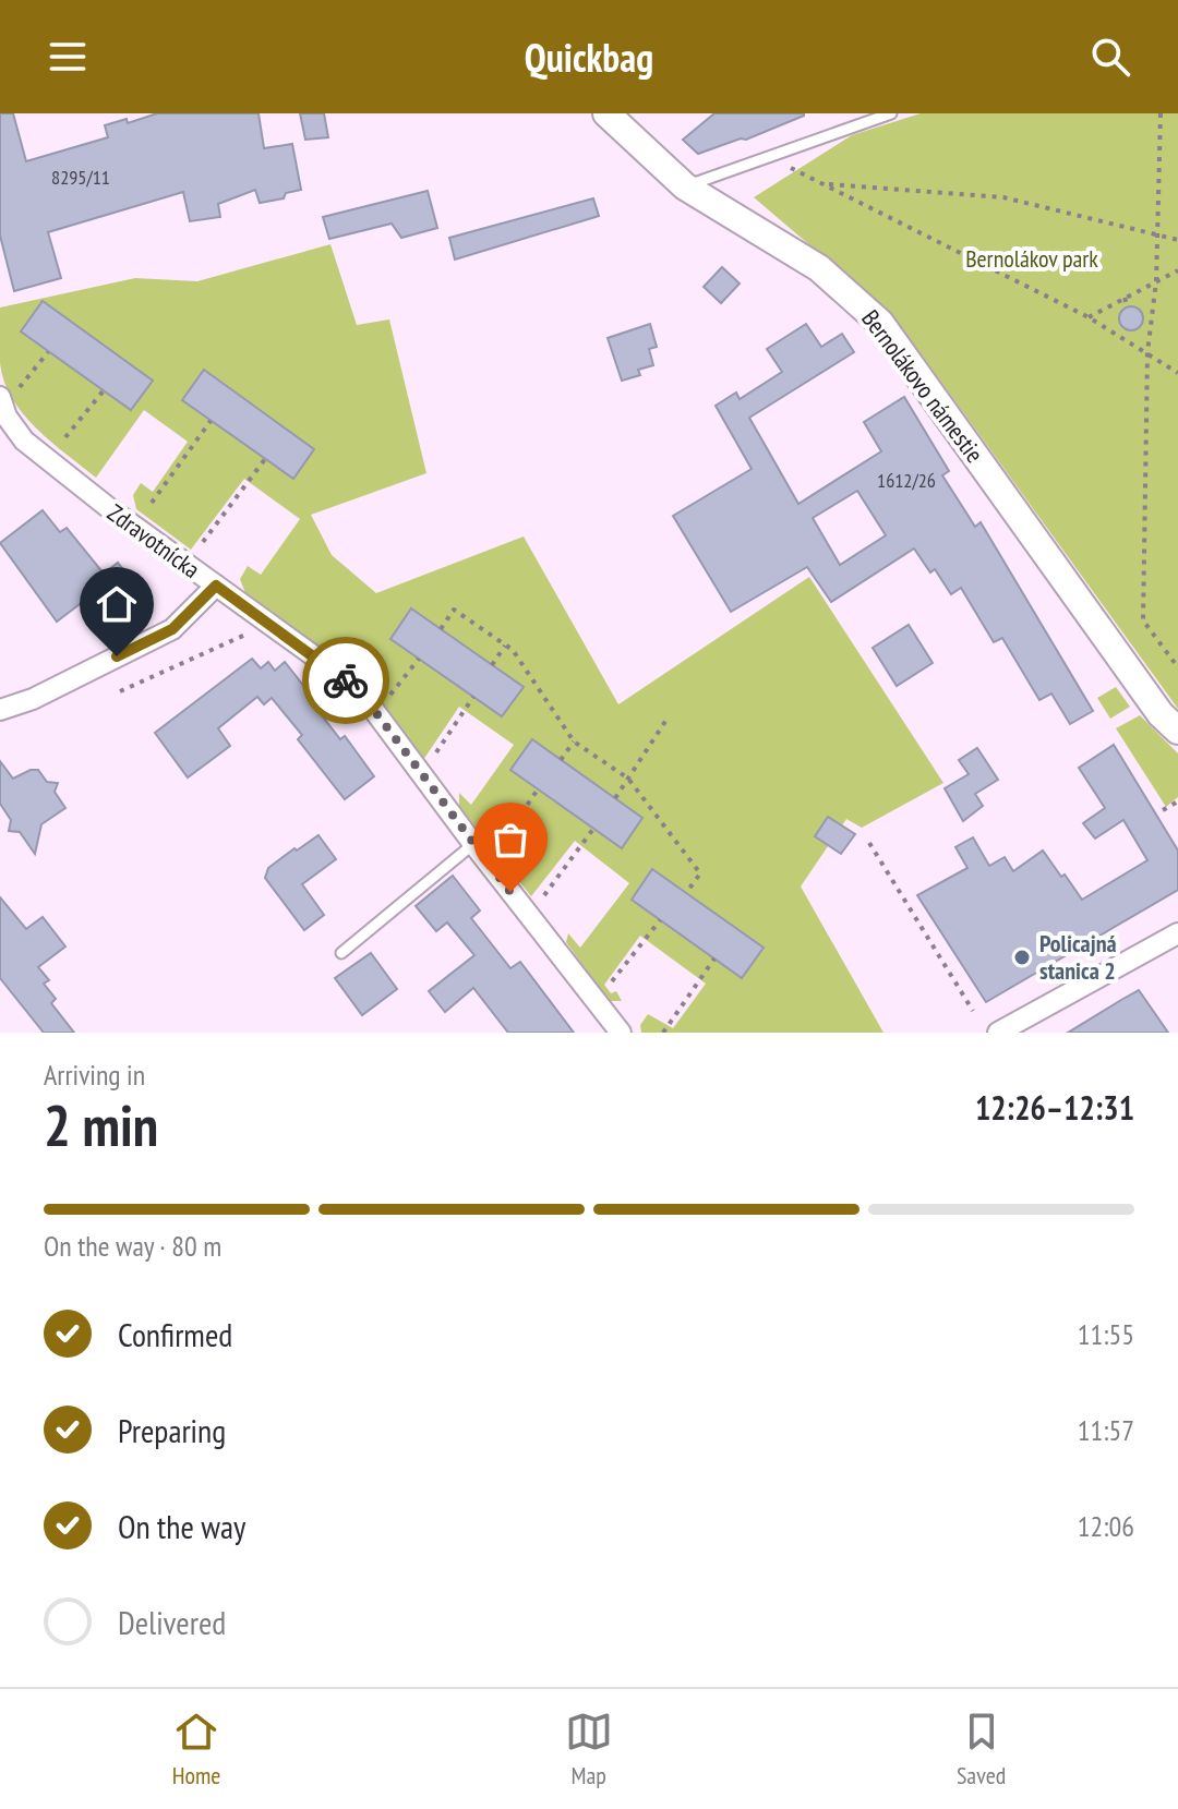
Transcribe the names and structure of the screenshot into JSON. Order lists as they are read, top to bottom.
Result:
{
  "streets": {
    "main road": ["Bernolákovo námestie"],
    "street": ["Zdravotnícka"]
  },
  "parks": ["Bernolákov park"],
  "places": ["Policajná stanica 2"],
  "house_numbers": ["8295/11", "1612/26"],
  "page": {
    "header": "Quickbag",
    "heading": ["2 min", "Arriving in", "12:26–12:31"],
    "bar": "On the way · 80 m",
    "list": [
      ["Confirmed", "11:55"],
      ["Preparing", "11:57"],
      ["On the way", "12:06"],
      "Delivered"
    ],
    "tabs": ["Home", "Map", "Saved"]
  }
}
